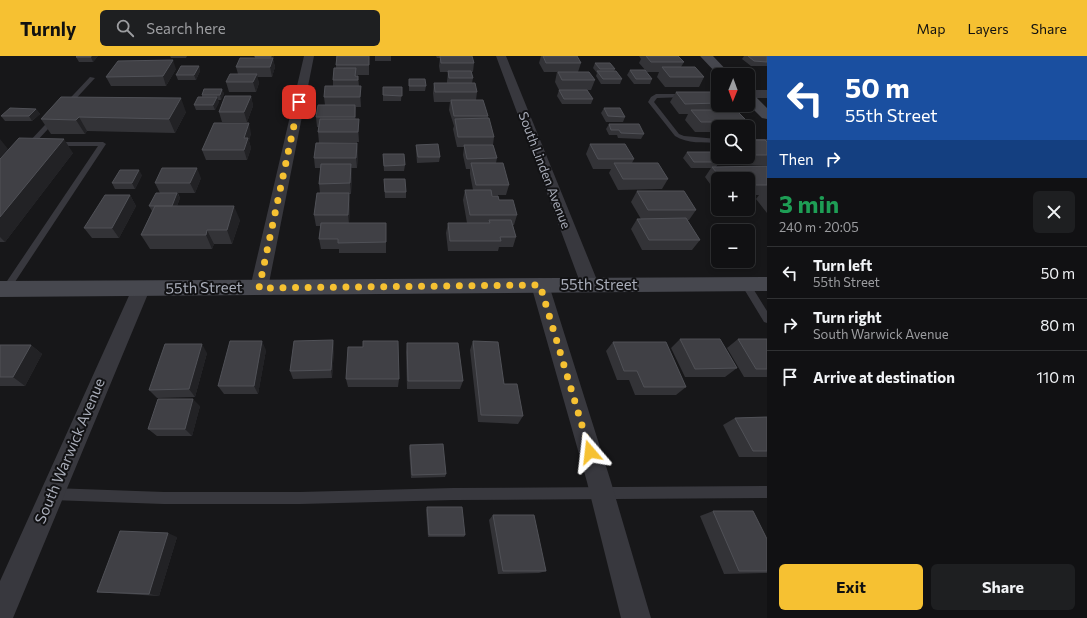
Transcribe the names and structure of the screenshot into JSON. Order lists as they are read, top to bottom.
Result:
{
  "streets": {
    "main road": ["55th Street"],
    "street": ["South Linden Avenue", "South Warwick Avenue"]
  },
  "crossings": [
    ["South Linden Avenue", "55th Street"],
    ["55th Street", "South Warwick Avenue"]
  ],
  "north": "bottom",
  "page": {
    "header": "Turnly",
    "search": "Search here",
    "nav": ["Map", "Layers", "Share"],
    "turn": ["50 m", "55th Street"],
    "map_buttons": ["+", "−"],
    "then": "Then",
    "heading": ["3 min", "240 m · 20:05"],
    "list": [
      {
        "name": "Turn left",
        "note": "55th Street",
        "value": "50 m"
      },
      {
        "name": "Turn right",
        "note": "South Warwick Avenue",
        "value": "80 m"
      },
      {
        "name": "Arrive at destination",
        "value": "110 m"
      }
    ],
    "buttons": ["Exit", "Share"]
  }
}
